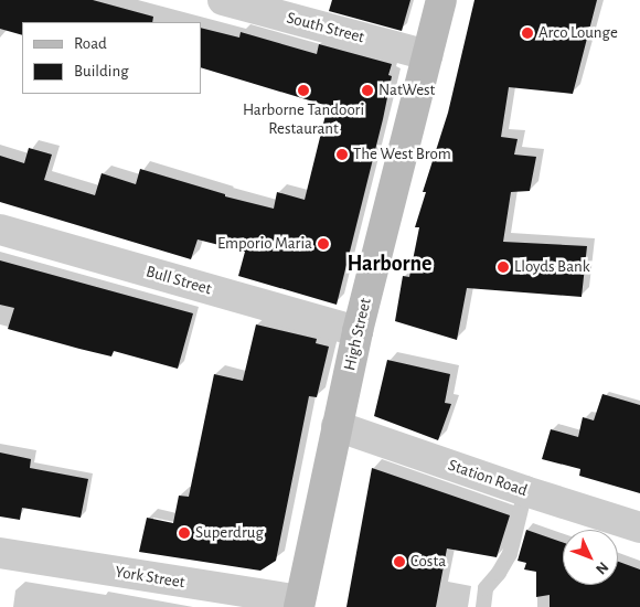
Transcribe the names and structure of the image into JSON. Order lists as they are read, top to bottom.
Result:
{
  "streets": {
    "main road": ["High Street"],
    "street": [
      "South Street",
      "Bull Street",
      "Station Road",
      "York Street"
    ]
  },
  "crossings": [
    ["South Street", "High Street"],
    ["Bull Street", "High Street"],
    ["High Street", "Station Road"],
    ["High Street", "York Street"]
  ],
  "districts": ["Harborne"],
  "places": [
    "Arco Lounge",
    "Harborne Tandoori Restaurant",
    "NatWest",
    "The West Brom",
    "Emporio Maria",
    "Lloyds Bank",
    "Superdrug",
    "Costa"
  ],
  "legend": ["Road", "Building"],
  "north": "bottom right"
}
